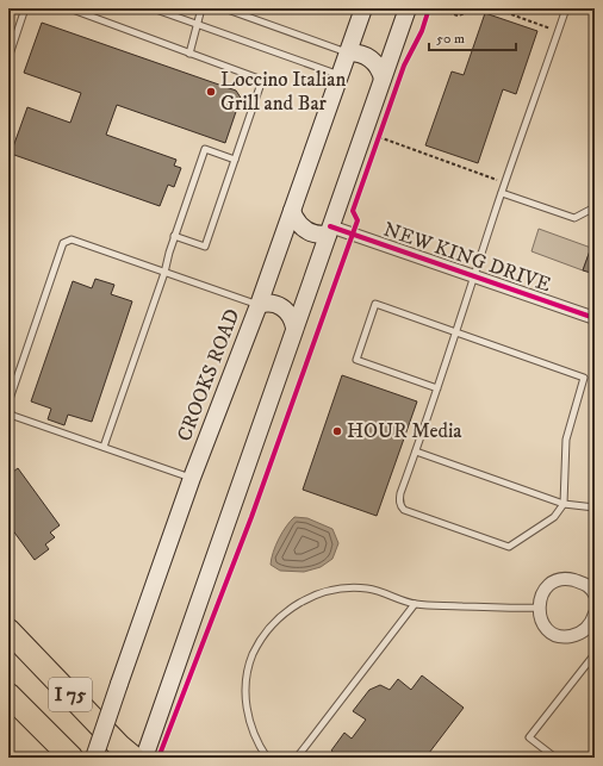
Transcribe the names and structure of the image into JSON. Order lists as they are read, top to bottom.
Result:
{
  "streets": {
    "highway": ["I 75"],
    "main road": ["CROOKS ROAD"],
    "street": ["NEW KING DRIVE"]
  },
  "places": ["Loccino Italian Grill and Bar", "HOUR Media"],
  "scale_bar": "50 m"
}
